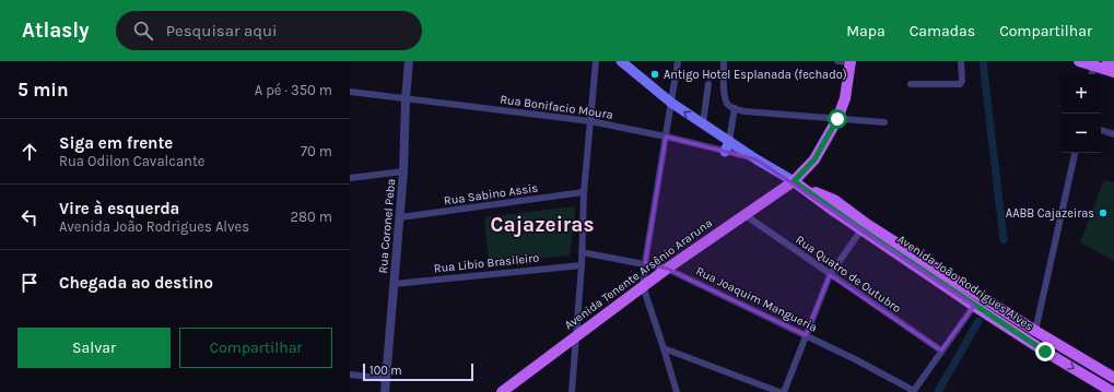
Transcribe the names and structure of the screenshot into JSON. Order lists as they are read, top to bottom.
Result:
{
  "streets": {
    "main road": ["Avenida Tenente Arsênio Araruna", "Avenida João Rodrigues Alves"],
    "street": [
      "Rua Bonifacio Moura",
      "Rua Sabino Assis",
      "Rua Coronel Peba",
      "Rua Libio Brasileiro",
      "Rua Quatro de Outubro",
      "Rua Joaquim Mangueria"
    ]
  },
  "crossings": [
    ["Rua Bonifacio Moura", "Rua Coronel Peba"],
    ["Rua Bonifacio Moura", "Avenida João Rodrigues Alves"],
    ["Rua Sabino Assis", "Rua Coronel Peba"],
    ["Rua Coronel Peba", "Rua Libio Brasileiro"],
    ["Avenida Tenente Arsênio Araruna", "Rua Quatro de Outubro"],
    ["Avenida Tenente Arsênio Araruna", "Avenida João Rodrigues Alves"],
    ["Avenida Tenente Arsênio Araruna", "Rua Joaquim Mangueria"]
  ],
  "districts": ["Cajazeiras"],
  "places": ["Antigo Hotel Esplanada (fechado)", "AABB Cajazeiras"],
  "scale_bar": "100 m",
  "page": {
    "header": "Atlasly",
    "search": "Pesquisar aqui",
    "nav": ["Mapa", "Camadas", "Compartilhar"],
    "heading": ["5 min", "A pé · 350 m"],
    "map_buttons": ["+", "−"],
    "list": [
      ["Siga em frente", "Rua Odilon Cavalcante", "70 m"],
      ["Vire à esquerda", "Avenida João Rodrigues Alves", "280 m"],
      "Chegada ao destino"
    ],
    "buttons": ["Salvar", "Compartilhar"],
    "scale": "100 m"
  }
}
